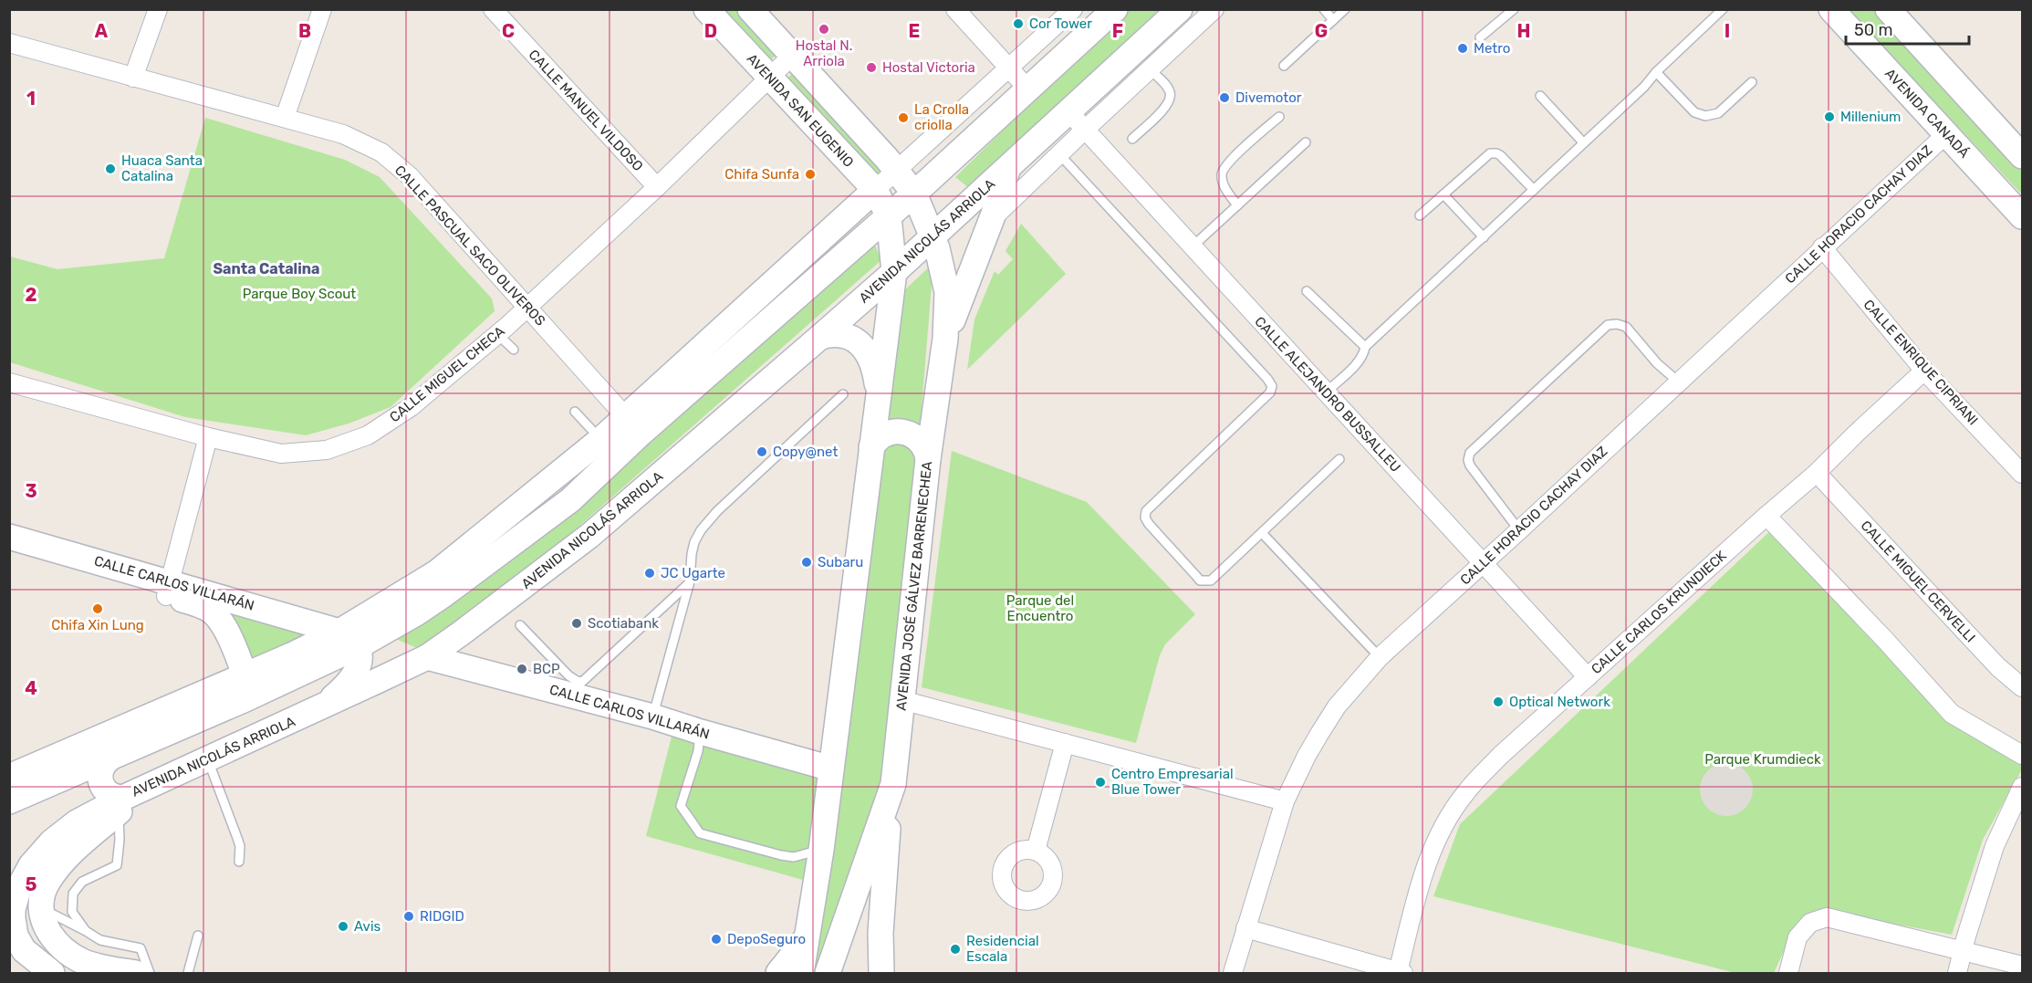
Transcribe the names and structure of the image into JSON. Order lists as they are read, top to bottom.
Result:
{
  "streets": {
    "main road": [
      "AVENIDA SAN EUGENIO",
      "AVENIDA CANADÁ",
      "AVENIDA NICOLÁS ARRIOLA",
      "CALLE CARLOS VILLARÁN",
      "AVENIDA JOSÉ GÁLVEZ BARRENECHEA"
    ],
    "street": [
      "CALLE MANUEL VILDOSO",
      "CALLE HORACIO CACHAY DIAZ",
      "CALLE PASCUAL SACO OLIVEROS",
      "CALLE ENRIQUE CIPRIANI",
      "CALLE MIGUEL CHECA",
      "CALLE ALEJANDRO BUSSALLEU",
      "CALLE MIGUEL CERVELLI",
      "CALLE CARLOS KRUNDIECK"
    ]
  },
  "crossings": [
    ["CALLE MANUEL VILDOSO", "CALLE MIGUEL CHECA"],
    ["AVENIDA SAN EUGENIO", "CALLE MIGUEL CHECA"],
    ["AVENIDA CANADÁ", "CALLE HORACIO CACHAY DIAZ"],
    ["CALLE HORACIO CACHAY DIAZ", "CALLE ENRIQUE CIPRIANI"],
    ["CALLE HORACIO CACHAY DIAZ", "CALLE ALEJANDRO BUSSALLEU"],
    ["AVENIDA NICOLÁS ARRIOLA", "CALLE ALEJANDRO BUSSALLEU"],
    ["AVENIDA NICOLÁS ARRIOLA", "CALLE CARLOS VILLARÁN"],
    ["AVENIDA NICOLÁS ARRIOLA", "AVENIDA JOSÉ GÁLVEZ BARRENECHEA"],
    ["CALLE PASCUAL SACO OLIVEROS", "CALLE MIGUEL CHECA"],
    ["CALLE ENRIQUE CIPRIANI", "CALLE CARLOS KRUNDIECK"],
    ["CALLE ALEJANDRO BUSSALLEU", "CALLE CARLOS KRUNDIECK"],
    ["CALLE MIGUEL CERVELLI", "CALLE CARLOS KRUNDIECK"]
  ],
  "districts": ["Santa Catalina"],
  "parks": ["Parque Boy Scout", "Parque del Encuentro", "Parque Krumdieck"],
  "places": [
    "Cor Tower",
    "Hostal N. Arriola",
    "Metro",
    "Hostal Victoria",
    "Divemotor",
    "Millenium",
    "La Crolla criolla",
    "Huaca Santa Catalina",
    "Chifa Sunfa",
    "Copy@net",
    "Subaru",
    "JC Ugarte",
    "Chifa Xin Lung",
    "Scotiabank",
    "BCP",
    "Optical Network",
    "Centro Empresarial Blue Tower",
    "RIDGID",
    "Avis",
    "DepoSeguro",
    "Residencial Escala"
  ],
  "scale_bar": "50 m",
  "grid": {
    "columns": [
      "A",
      "B",
      "C",
      "D",
      "E",
      "F",
      "G",
      "H",
      "I"
    ],
    "rows": [
      "1",
      "2",
      "3",
      "4",
      "5"
    ]
  }
}
